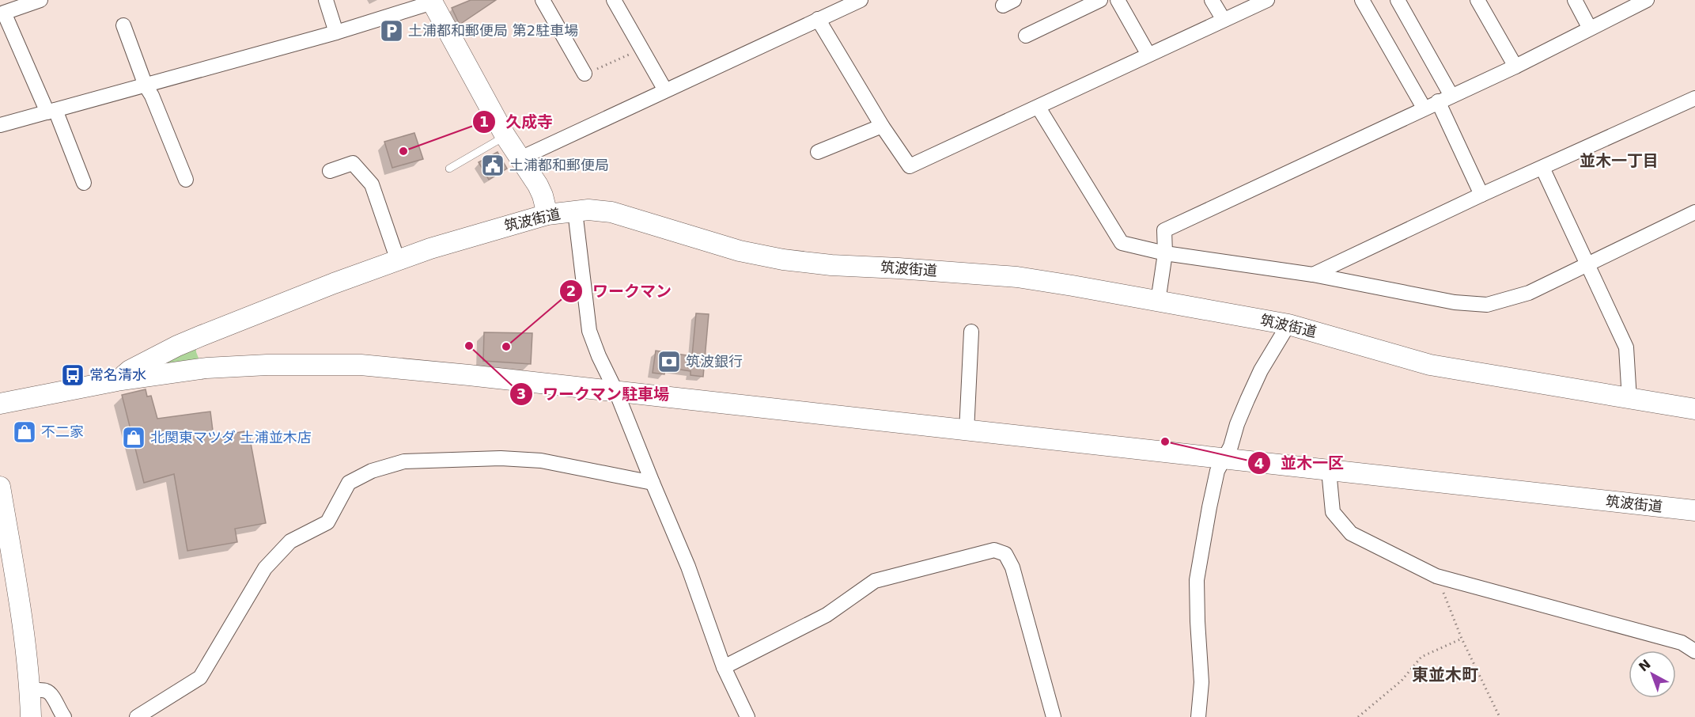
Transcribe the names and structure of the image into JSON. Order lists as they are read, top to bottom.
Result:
{
  "streets": {
    "street": ["筑波街道"]
  },
  "districts": ["並木一丁目", "東並木町"],
  "places": {
    "parking": ["土浦都和郵便局 第2駐車場"],
    "other": [
      "久成寺",
      "ワークマン駐車場",
      "ワークマン",
      "並木一区"
    ],
    "public building": ["土浦都和郵便局"],
    "bank": ["筑波銀行"],
    "bus stop": ["常名清水"],
    "shop": ["不二家", "北関東マツダ 土浦並木店"]
  },
  "north": "top left"
}
